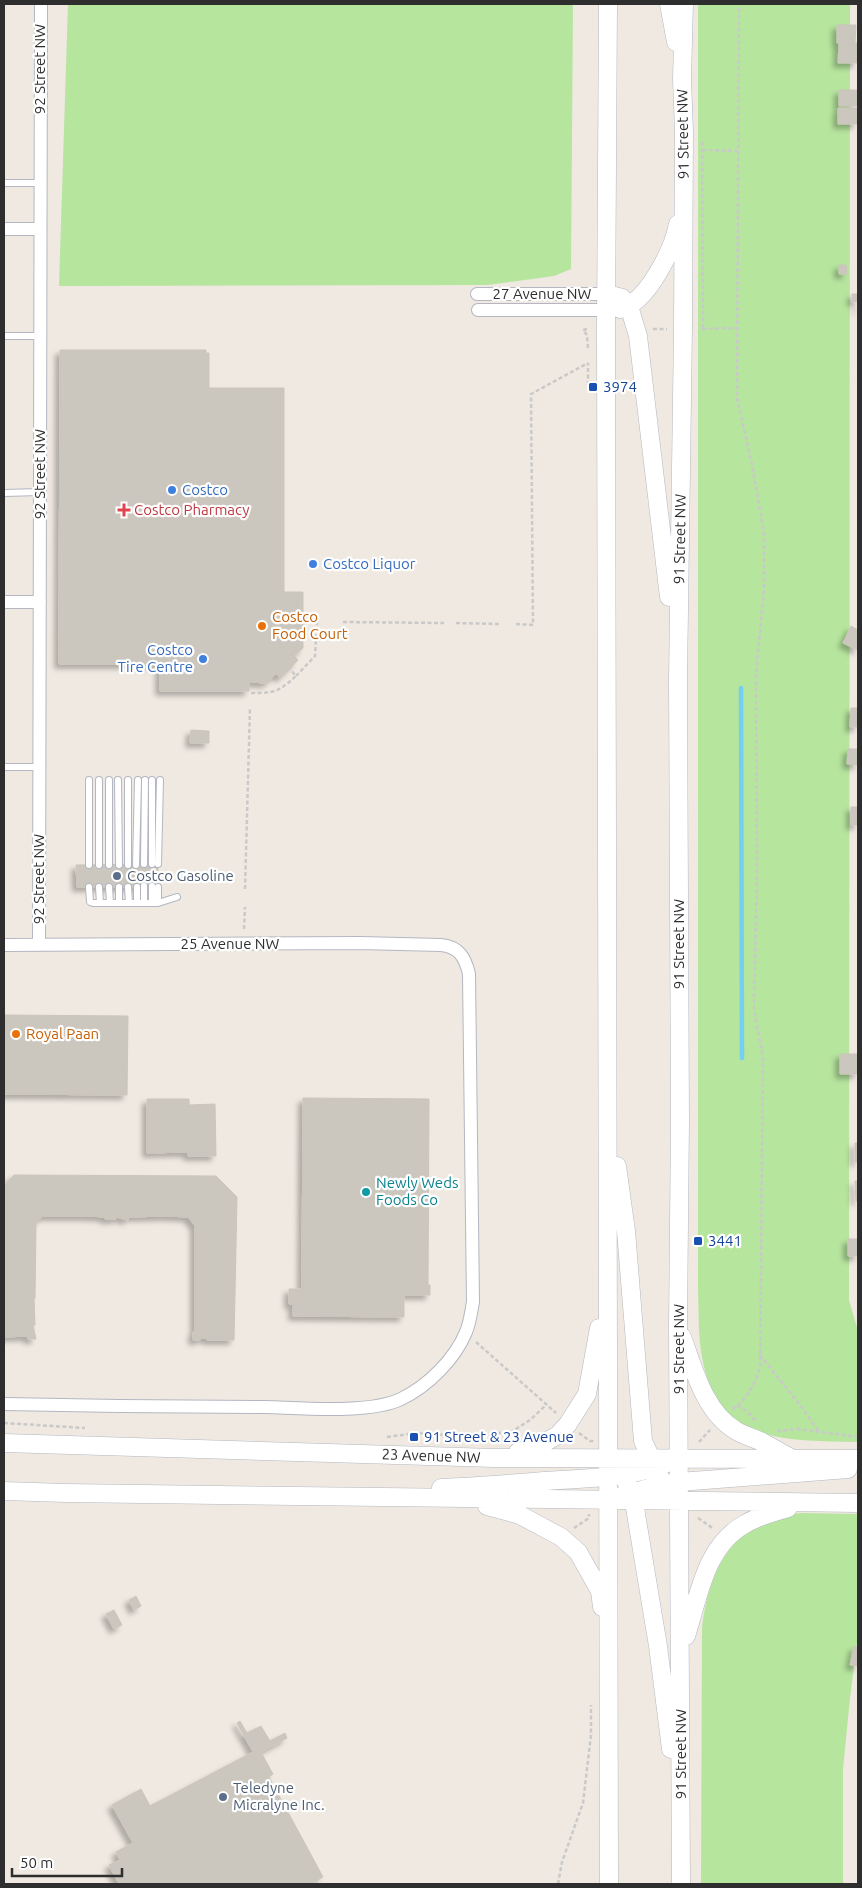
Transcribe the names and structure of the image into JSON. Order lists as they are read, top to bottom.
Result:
{
  "streets": {
    "main road": ["91 Street NW", "23 Avenue NW"],
    "street": ["92 Street NW", "27 Avenue NW", "25 Avenue NW"]
  },
  "crossings": [
    ["92 Street NW", "25 Avenue NW"]
  ],
  "places": {
    "transit": ["3974", "3441", "91 Street & 23 Avenue"],
    "other": [
      "Costco",
      "Costco Liquor",
      "Costco Food Court",
      "Costco Tire Centre",
      "Costco Gasoline",
      "Royal Paan",
      "Newly Weds Foods Co",
      "Teledyne Micralyne Inc."
    ],
    "health": ["Costco Pharmacy"]
  },
  "scale_bar": "50 m"
}
